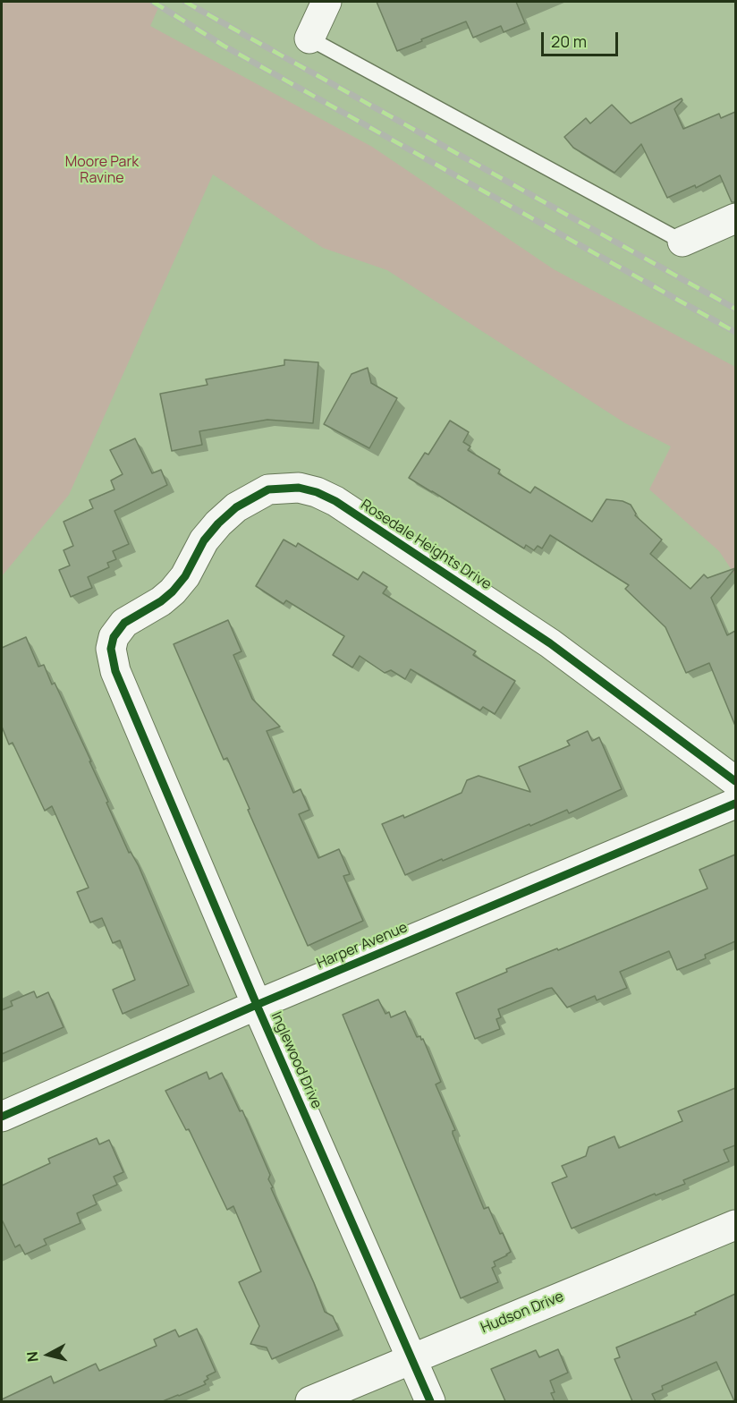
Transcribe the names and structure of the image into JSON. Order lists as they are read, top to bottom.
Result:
{
  "streets": {
    "street": [
      "Rosedale Heights Drive",
      "Harper Avenue",
      "Inglewood Drive",
      "Hudson Drive"
    ]
  },
  "crossings": [
    ["Rosedale Heights Drive", "Inglewood Drive"],
    ["Harper Avenue", "Inglewood Drive"],
    ["Inglewood Drive", "Hudson Drive"]
  ],
  "parks": ["Moore Park Ravine"],
  "scale_bar": "20 m",
  "north": "left"
}
